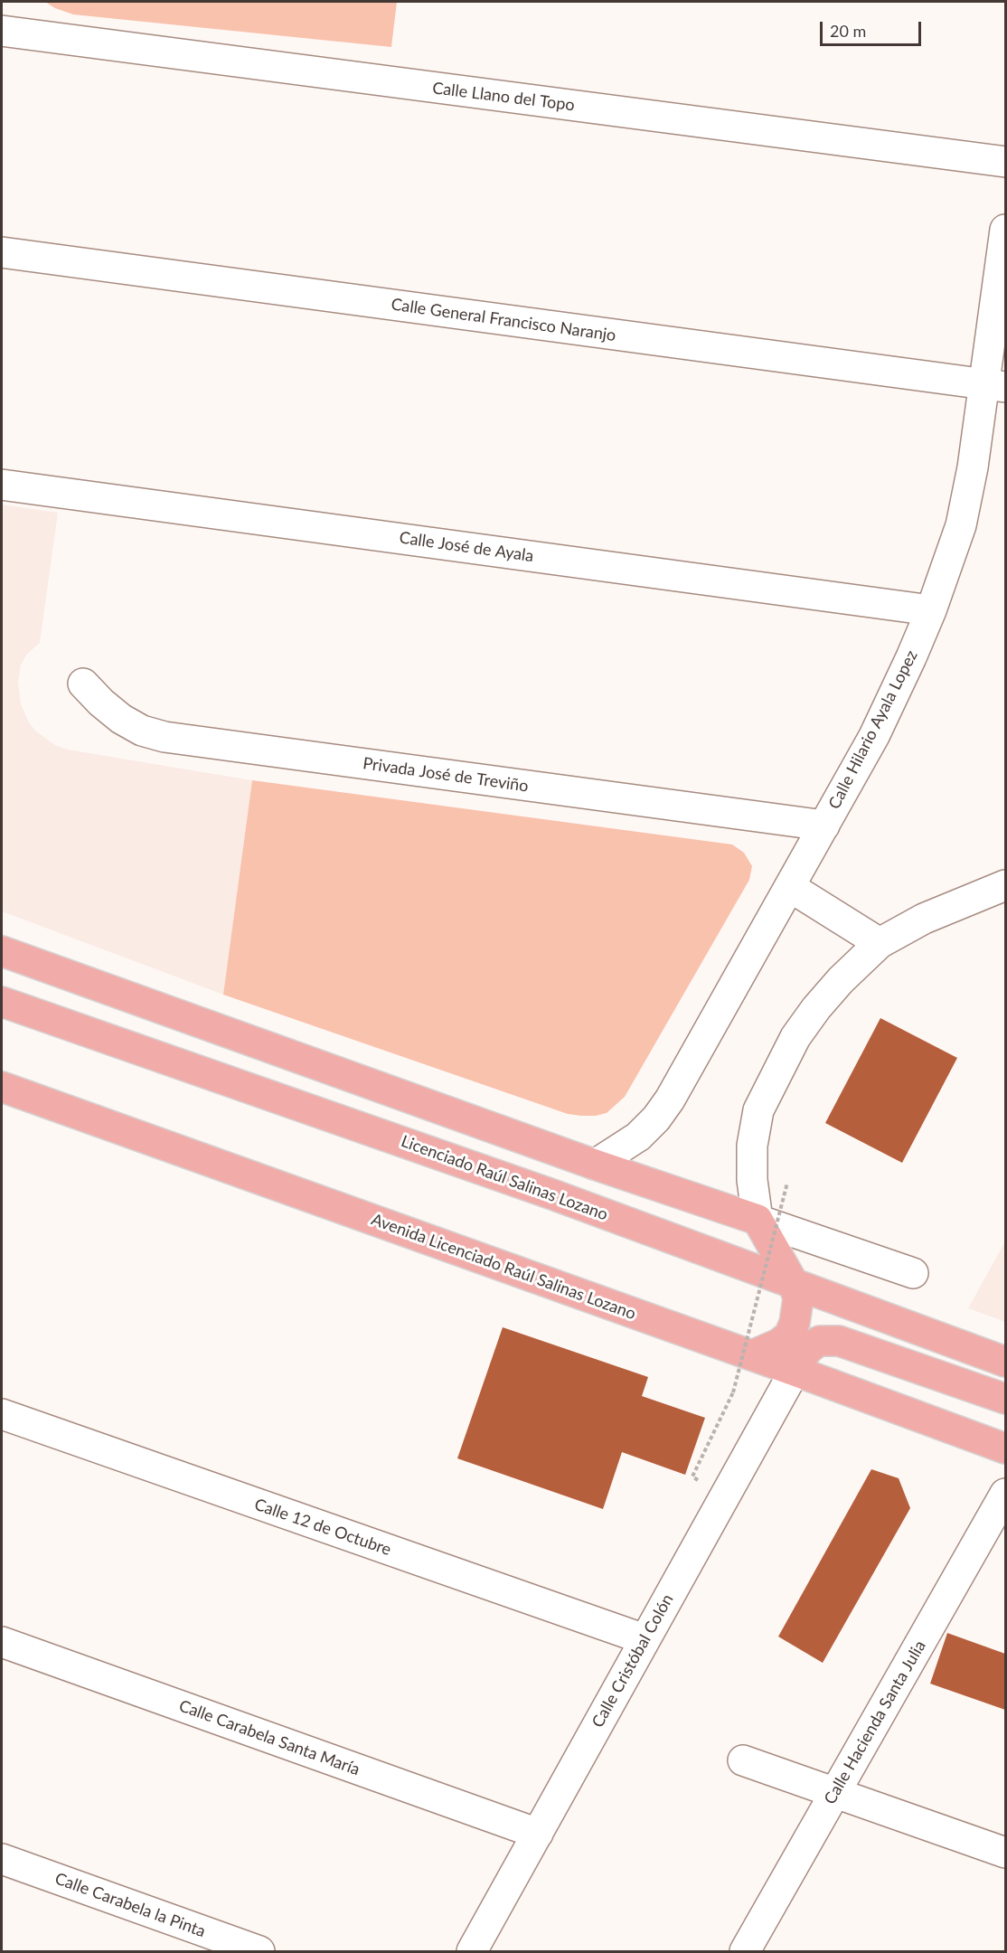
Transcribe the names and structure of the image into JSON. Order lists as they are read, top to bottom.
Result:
{
  "streets": {
    "main road": ["Licenciado Raúl Salinas Lozano", "Avenida Licenciado Raúl Salinas Lozano"],
    "street": [
      "Calle Llano del Topo",
      "Calle General Francisco Naranjo",
      "Calle José de Ayala",
      "Calle Hilario Ayala Lopez",
      "Privada José de Treviño",
      "Calle 12 de Octubre",
      "Calle Cristóbal Colón",
      "Calle Hacienda Santa Julia",
      "Calle Carabela Santa María",
      "Calle Carabela la Pinta"
    ]
  },
  "crossings": [
    ["Calle General Francisco Naranjo", "Calle Hilario Ayala Lopez"],
    ["Calle José de Ayala", "Calle Hilario Ayala Lopez"],
    ["Calle Hilario Ayala Lopez", "Privada José de Treviño"],
    ["Avenida Licenciado Raúl Salinas Lozano", "Calle Cristóbal Colón"],
    ["Calle 12 de Octubre", "Calle Cristóbal Colón"],
    ["Calle Cristóbal Colón", "Calle Carabela Santa María"]
  ],
  "scale_bar": "20 m"
}
